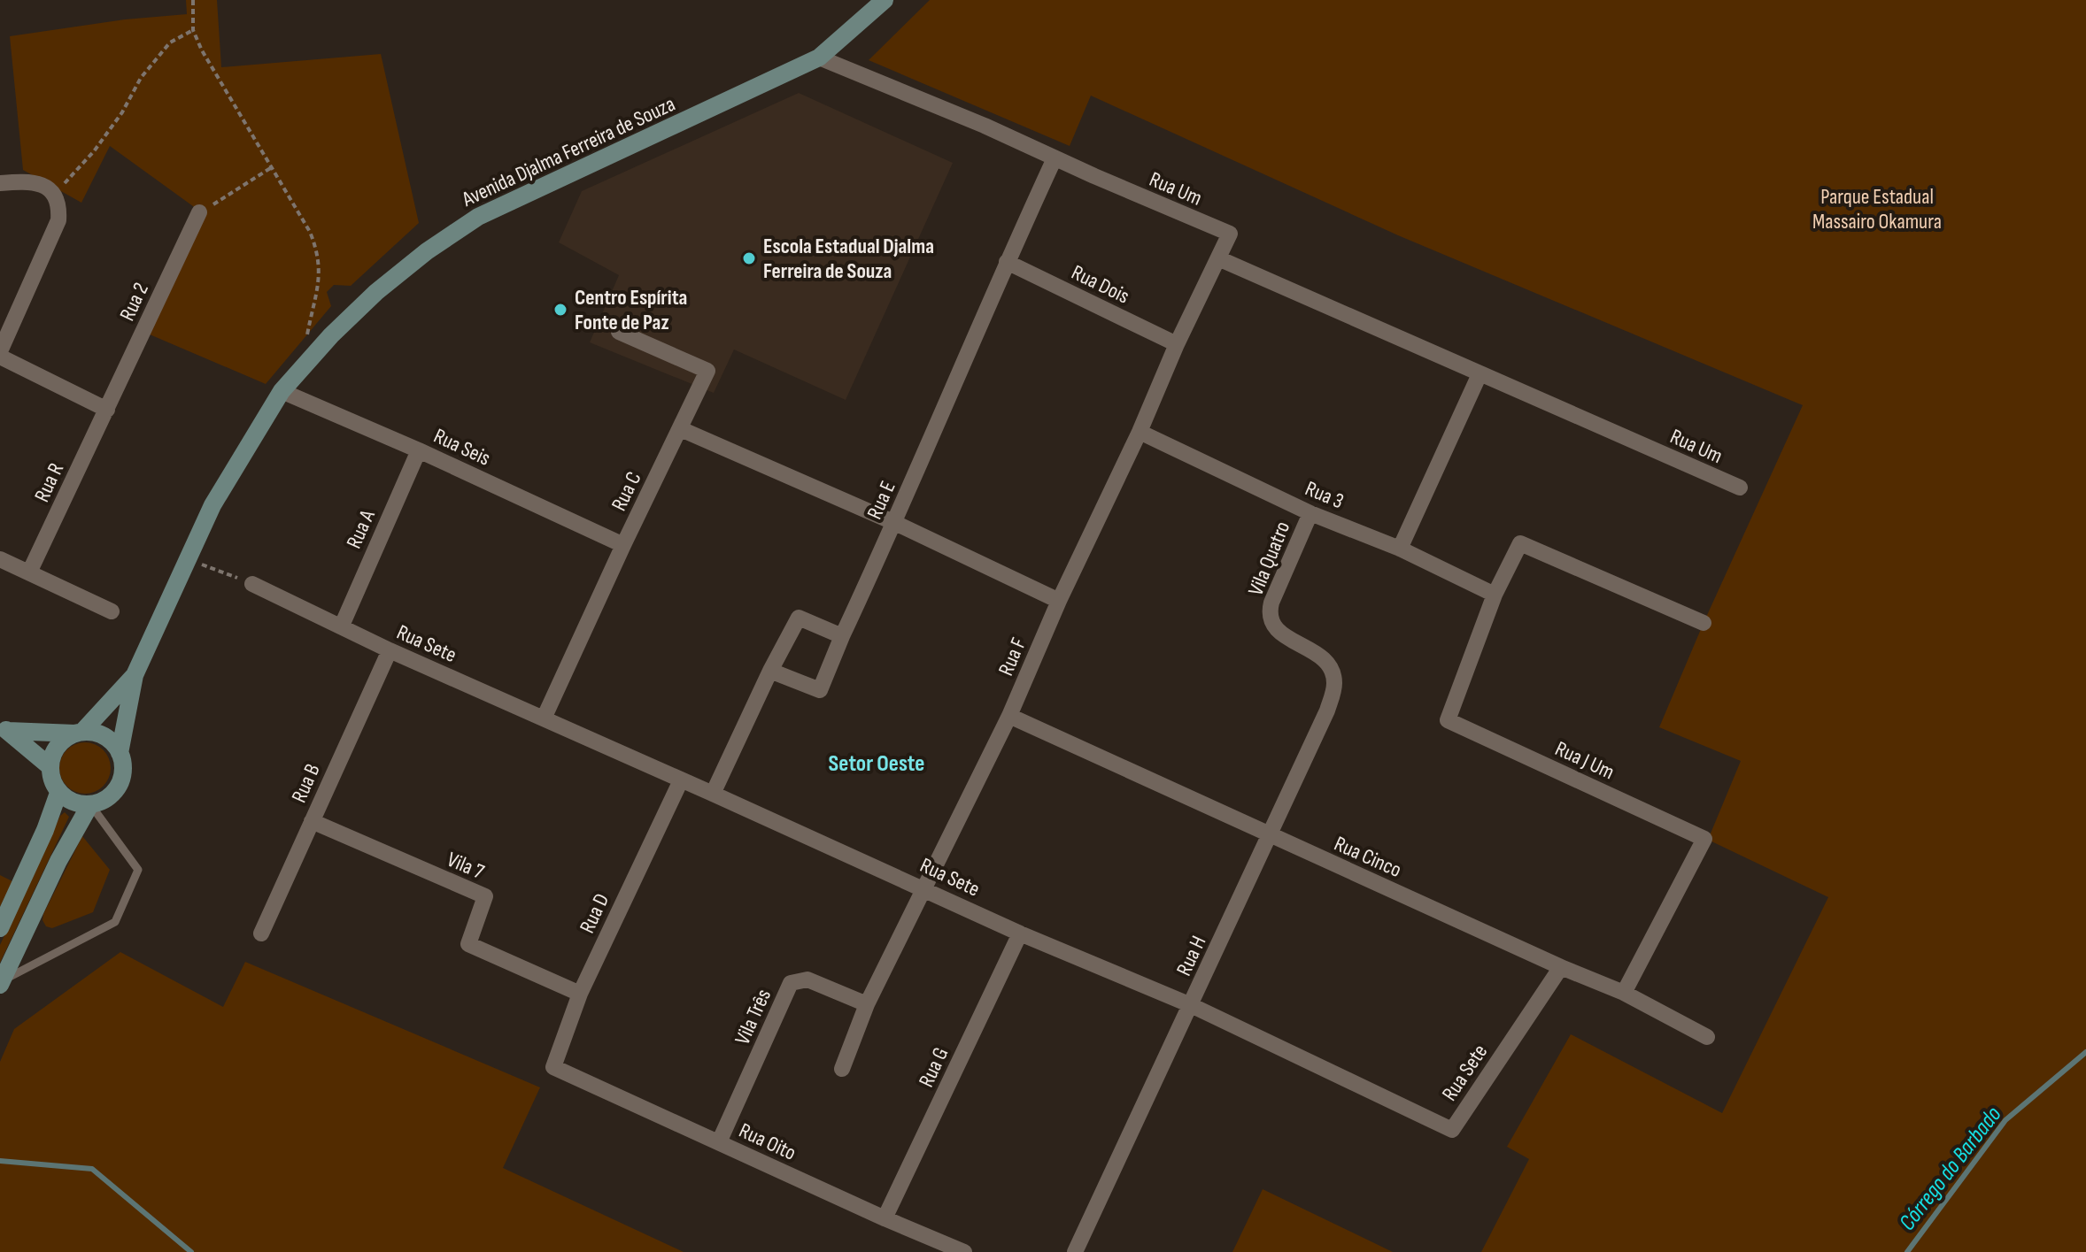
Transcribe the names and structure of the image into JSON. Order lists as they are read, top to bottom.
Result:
{
  "streets": {
    "main road": ["Avenida Djalma Ferreira de Souza"],
    "street": [
      "Rua Um",
      "Rua Dois",
      "Rua 2",
      "Rua Seis",
      "Rua R",
      "Rua C",
      "Rua 3",
      "Rua E",
      "Rua A",
      "Vila Quatro",
      "Rua Sete",
      "Rua F",
      "Rua J Um",
      "Rua B",
      "Rua Cinco",
      "Vila 7",
      "Rua D",
      "Rua H",
      "Vila Três",
      "Rua G",
      "Rua Oito"
    ]
  },
  "crossings": [
    ["Avenida Djalma Ferreira de Souza", "Rua Um"],
    ["Avenida Djalma Ferreira de Souza", "Rua Seis"],
    ["Rua Um", "Rua E"],
    ["Rua Um", "Rua F"],
    ["Rua Dois", "Rua E"],
    ["Rua Dois", "Rua F"],
    ["Rua 2", "Rua R"],
    ["Rua Seis", "Rua C"],
    ["Rua Seis", "Rua A"],
    ["Rua C", "Rua Sete"],
    ["Rua 3", "Vila Quatro"],
    ["Rua 3", "Rua F"],
    ["Rua 3", "Rua J Um"],
    ["Rua A", "Rua Sete"],
    ["Vila Quatro", "Rua H"],
    ["Rua Sete", "Rua F"],
    ["Rua Sete", "Rua B"],
    ["Rua Sete", "Rua Cinco"],
    ["Rua Sete", "Rua D"],
    ["Rua Sete", "Rua H"],
    ["Rua Sete", "Rua G"],
    ["Rua F", "Rua Cinco"],
    ["Rua F", "Vila Três"],
    ["Rua J Um", "Rua Cinco"],
    ["Rua B", "Vila 7"],
    ["Rua Cinco", "Rua H"],
    ["Vila 7", "Rua D"],
    ["Rua D", "Rua Oito"],
    ["Vila Três", "Rua Oito"],
    ["Rua G", "Rua Oito"]
  ],
  "districts": ["Setor Oeste"],
  "water": ["Córrego do Barbado"],
  "parks": ["Parque Estadual Massairo Okamura"],
  "places": ["Escola Estadual Djalma Ferreira de Souza", "Centro Espírita Fonte de Paz"]
}
